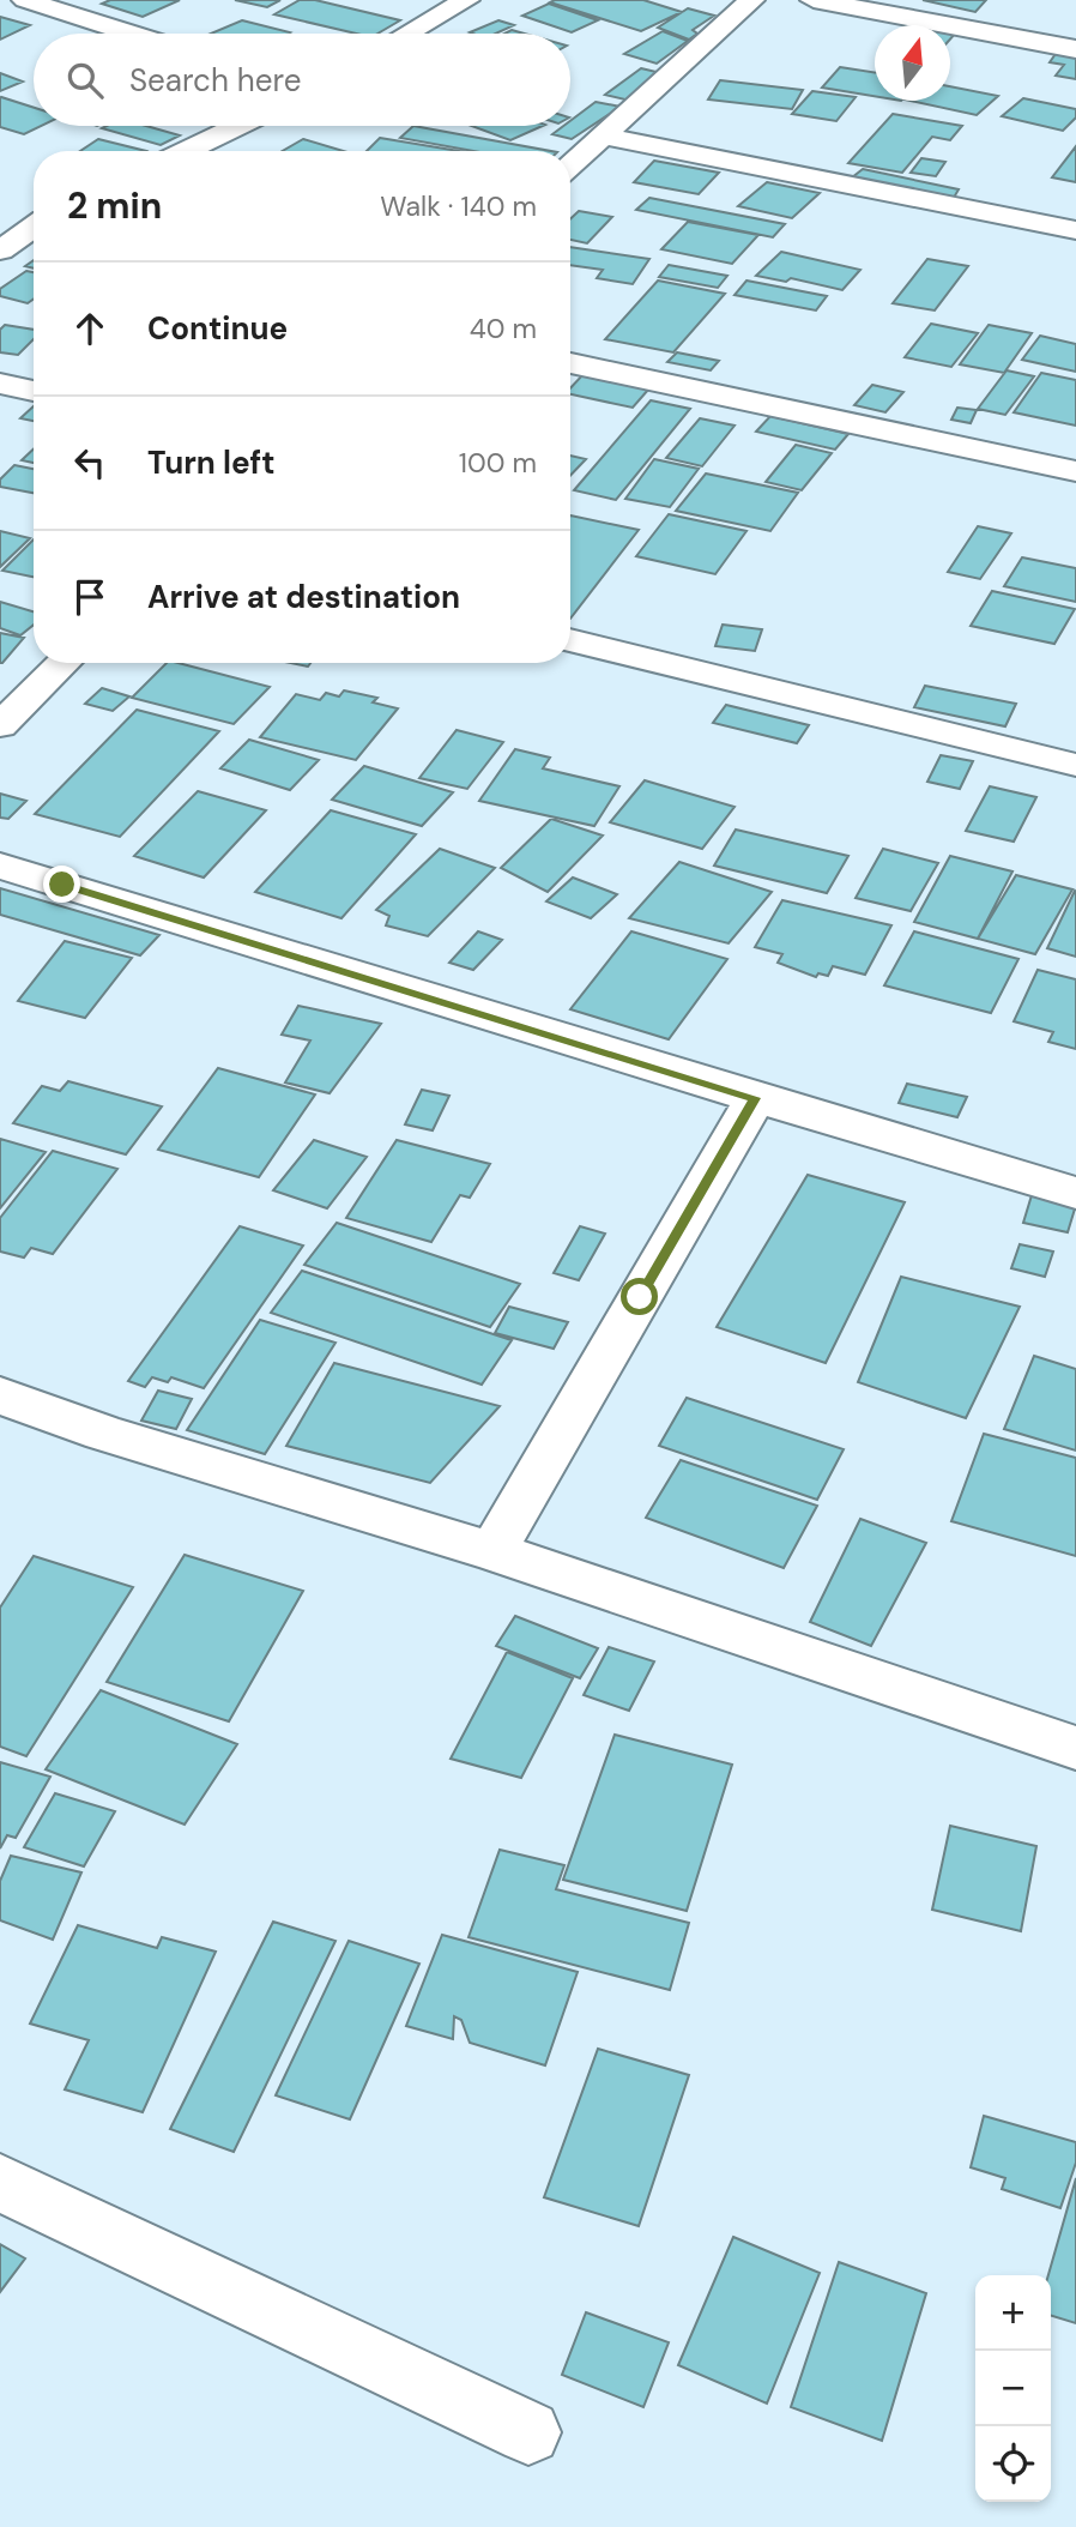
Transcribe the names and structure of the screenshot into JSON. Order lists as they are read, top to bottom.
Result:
{
  "north": "top",
  "page": {
    "search": "Search here",
    "heading": ["2 min", "Walk · 140 m"],
    "list": [
      ["Continue", "40 m"],
      ["Turn left", "100 m"],
      "Arrive at destination"
    ],
    "map_buttons": ["+", "−"]
  }
}
